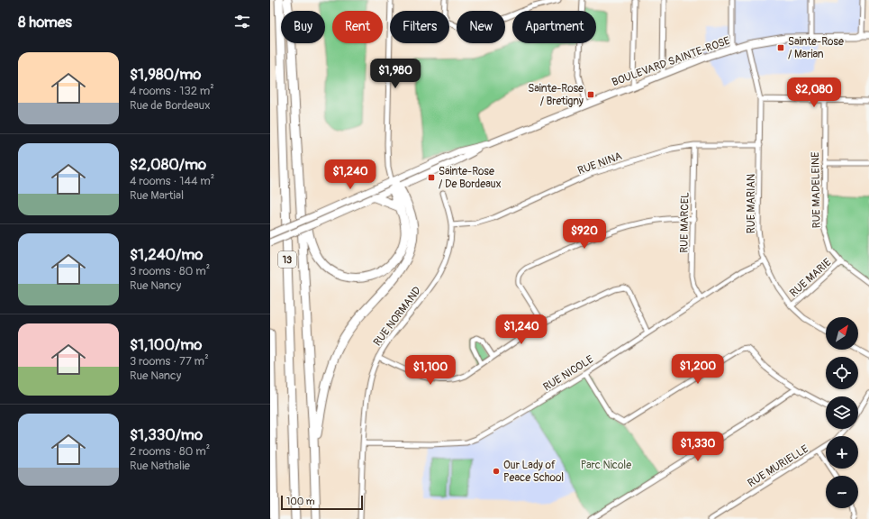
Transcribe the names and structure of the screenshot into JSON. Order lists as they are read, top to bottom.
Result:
{
  "streets": {
    "highway": ["13"],
    "street": [
      "BOULEVARD SAINTE-ROSE",
      "RUE NINA",
      "RUE MADELEINE",
      "RUE MARIAN",
      "RUE MARCEL",
      "RUE MARIE",
      "RUE NORMAND",
      "RUE NICOLE",
      "RUE MURIELLE"
    ]
  },
  "crossings": [
    ["BOULEVARD SAINTE-ROSE", "RUE MARIAN"],
    ["RUE NINA", "RUE MARIAN"],
    ["RUE NINA", "RUE MARCEL"],
    ["RUE NINA", "RUE NORMAND"],
    ["RUE MADELEINE", "RUE MARIE"],
    ["RUE MARIAN", "RUE MARIE"],
    ["RUE MARIAN", "RUE NICOLE"],
    ["RUE MARCEL", "RUE NICOLE"],
    ["RUE NORMAND", "RUE NICOLE"]
  ],
  "parks": ["Parc Nicole"],
  "places": {
    "transit": ["Sainte-Rose / Marian", "Sainte-Rose / Bretigny", "Sainte-Rose / De Bordeaux"],
    "other": ["Our Lady of Peace School"]
  },
  "scale_bar": "100 m",
  "north": "top right",
  "page": {
    "heading": "8 homes",
    "chip": [
      "Buy",
      "Rent",
      "Filters",
      "New",
      "Apartment"
    ],
    "list": [
      {
        "name": "$1,980/mo",
        "note": "4 rooms · 132 m² · Rue de Bordeaux"
      },
      {
        "name": "$2,080/mo",
        "note": "4 rooms · 144 m² · Rue Martial"
      },
      {
        "name": "$1,240/mo",
        "note": "3 rooms · 80 m² · Rue Nancy"
      },
      {
        "name": "$1,100/mo",
        "note": "3 rooms · 77 m² · Rue Nancy"
      },
      {
        "name": "$1,330/mo",
        "note": "2 rooms · 80 m² · Rue Nathalie"
      }
    ],
    "price": [
      "$1,980",
      "$2,080",
      "$1,240",
      "$920",
      "$1,240",
      "$1,200",
      "$1,100",
      "$1,330"
    ],
    "map_buttons": ["+", "−"],
    "scale": "100 m"
  }
}
